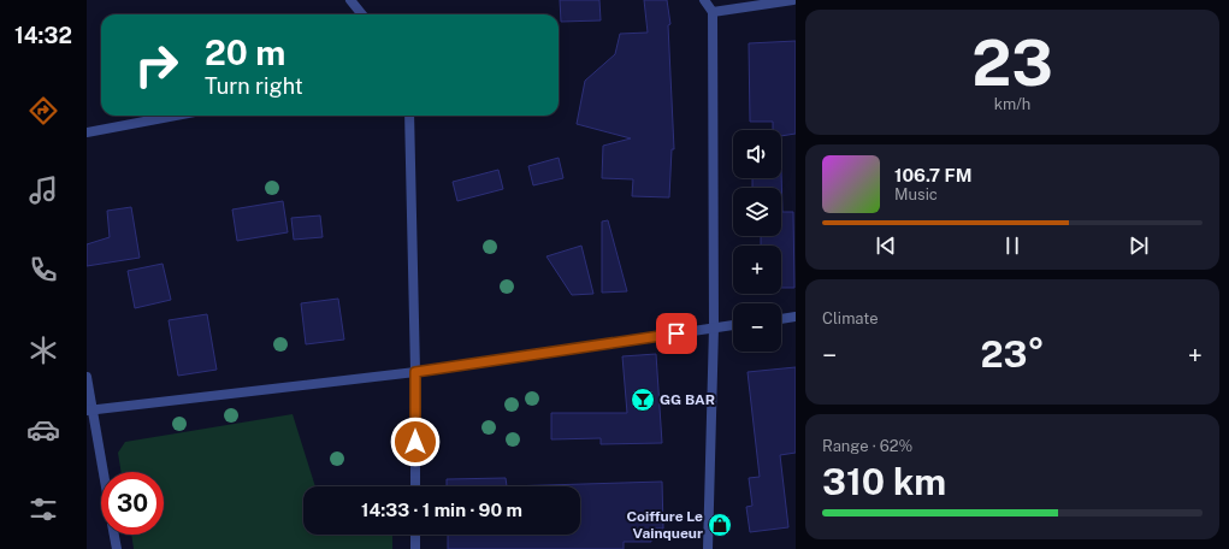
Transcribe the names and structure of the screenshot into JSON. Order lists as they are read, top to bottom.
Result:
{
  "places": {
    "bar": ["GG BAR"],
    "shop": ["Coiffure Le Vainqueur"]
  },
  "page": {
    "tabs": "14:32",
    "tile": [
      ["23", "km/h"],
      "Climate",
      ["Range · 62%", "310 km"]
    ],
    "turn": ["20 m", "Turn right"],
    "map_buttons": ["+", "−"],
    "song": ["106.7 FM", "Music"],
    "heat": ["−", "23°", "+"],
    "limit": "30",
    "trip": "14:33 · 1 min · 90 m"
  }
}
